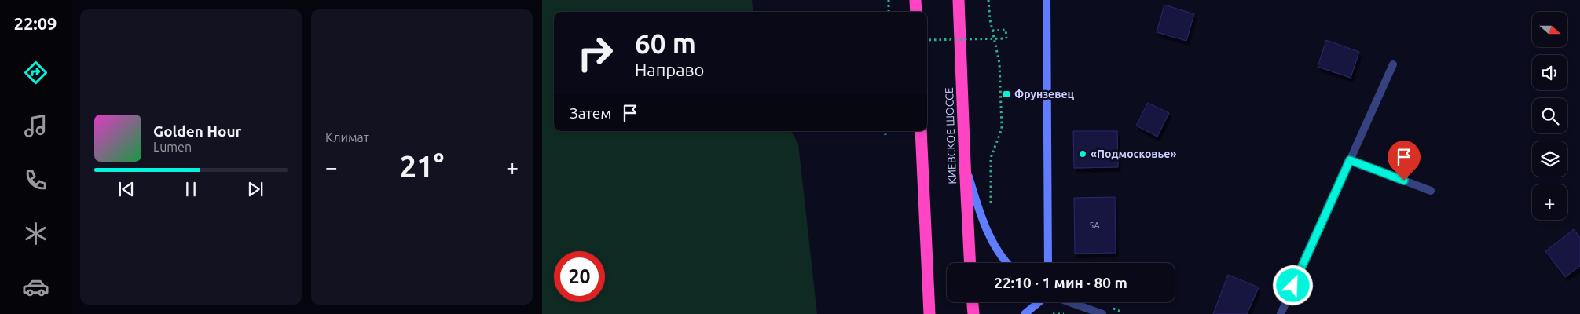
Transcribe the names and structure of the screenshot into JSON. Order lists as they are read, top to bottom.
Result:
{
  "streets": {
    "highway": ["КИЕВСКОЕ ШОССЕ"]
  },
  "places": {
    "transit": ["Фрунзевец"],
    "other": ["«Подмосковье»"]
  },
  "house_numbers": ["5А"],
  "north": "right",
  "page": {
    "tabs": "22:09",
    "tile": "Климат",
    "map_buttons": "+",
    "turn": ["60 m", "Направо"],
    "then": "Затем",
    "song": ["Golden Hour", "Lumen"],
    "heat": ["−", "21°", "+"],
    "limit": "20",
    "trip": "22:10 · 1 мин · 80 m"
  }
}
